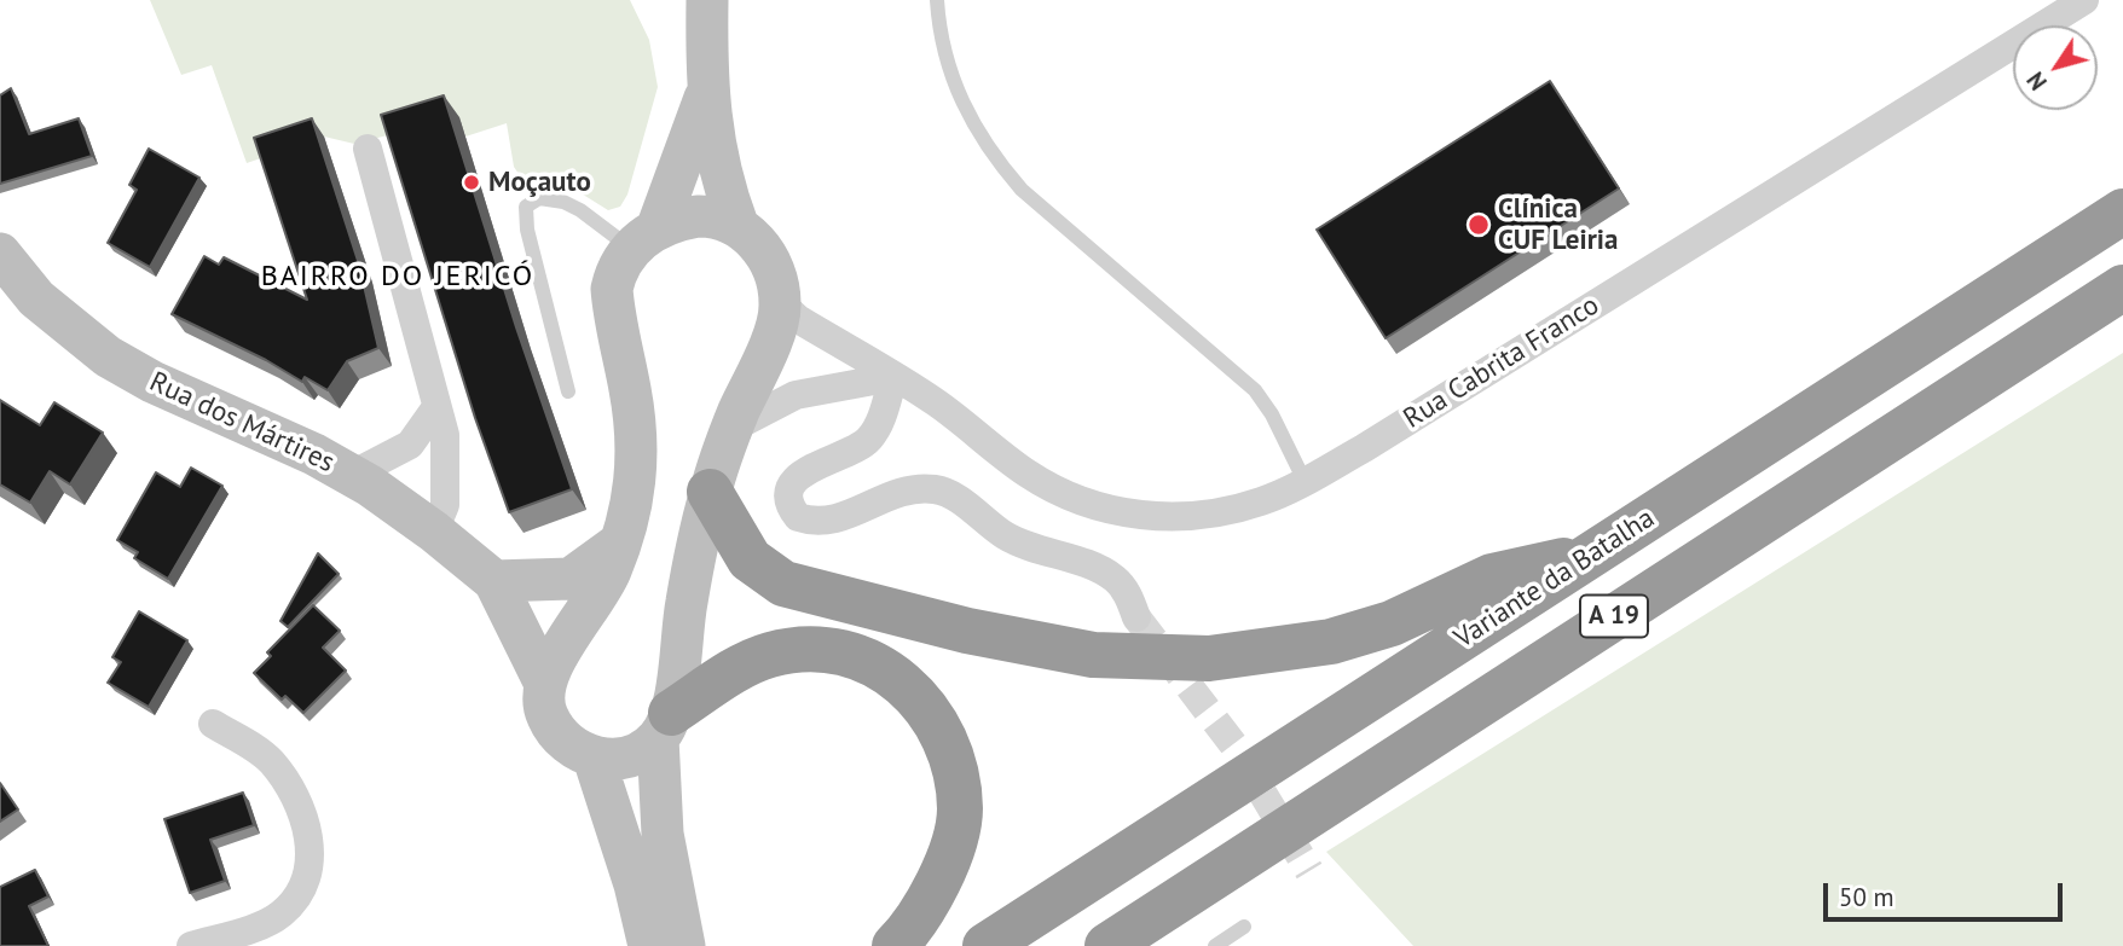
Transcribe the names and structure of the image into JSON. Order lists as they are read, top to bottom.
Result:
{
  "streets": {
    "highway": ["Variante da Batalha", "A 19"],
    "main road": ["Rua dos Mártires"],
    "street": ["Rua Cabrita Franco"]
  },
  "districts": ["BAIRRO DO JERICÓ"],
  "places": ["Moçauto", "Clínica CUF Leiria"],
  "scale_bar": "50 m",
  "north": "bottom left"
}
